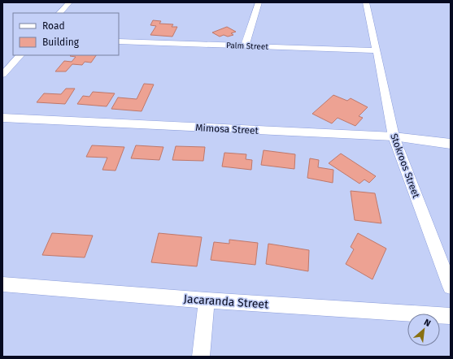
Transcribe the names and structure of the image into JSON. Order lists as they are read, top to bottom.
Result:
{
  "streets": {
    "street": [
      "Palm Street",
      "Mimosa Street",
      "Stokroos Street",
      "Jacaranda Street"
    ]
  },
  "crossings": [
    ["Palm Street", "Stokroos Street"],
    ["Mimosa Street", "Stokroos Street"]
  ],
  "legend": ["Road", "Building"],
  "north": "top right"
}
